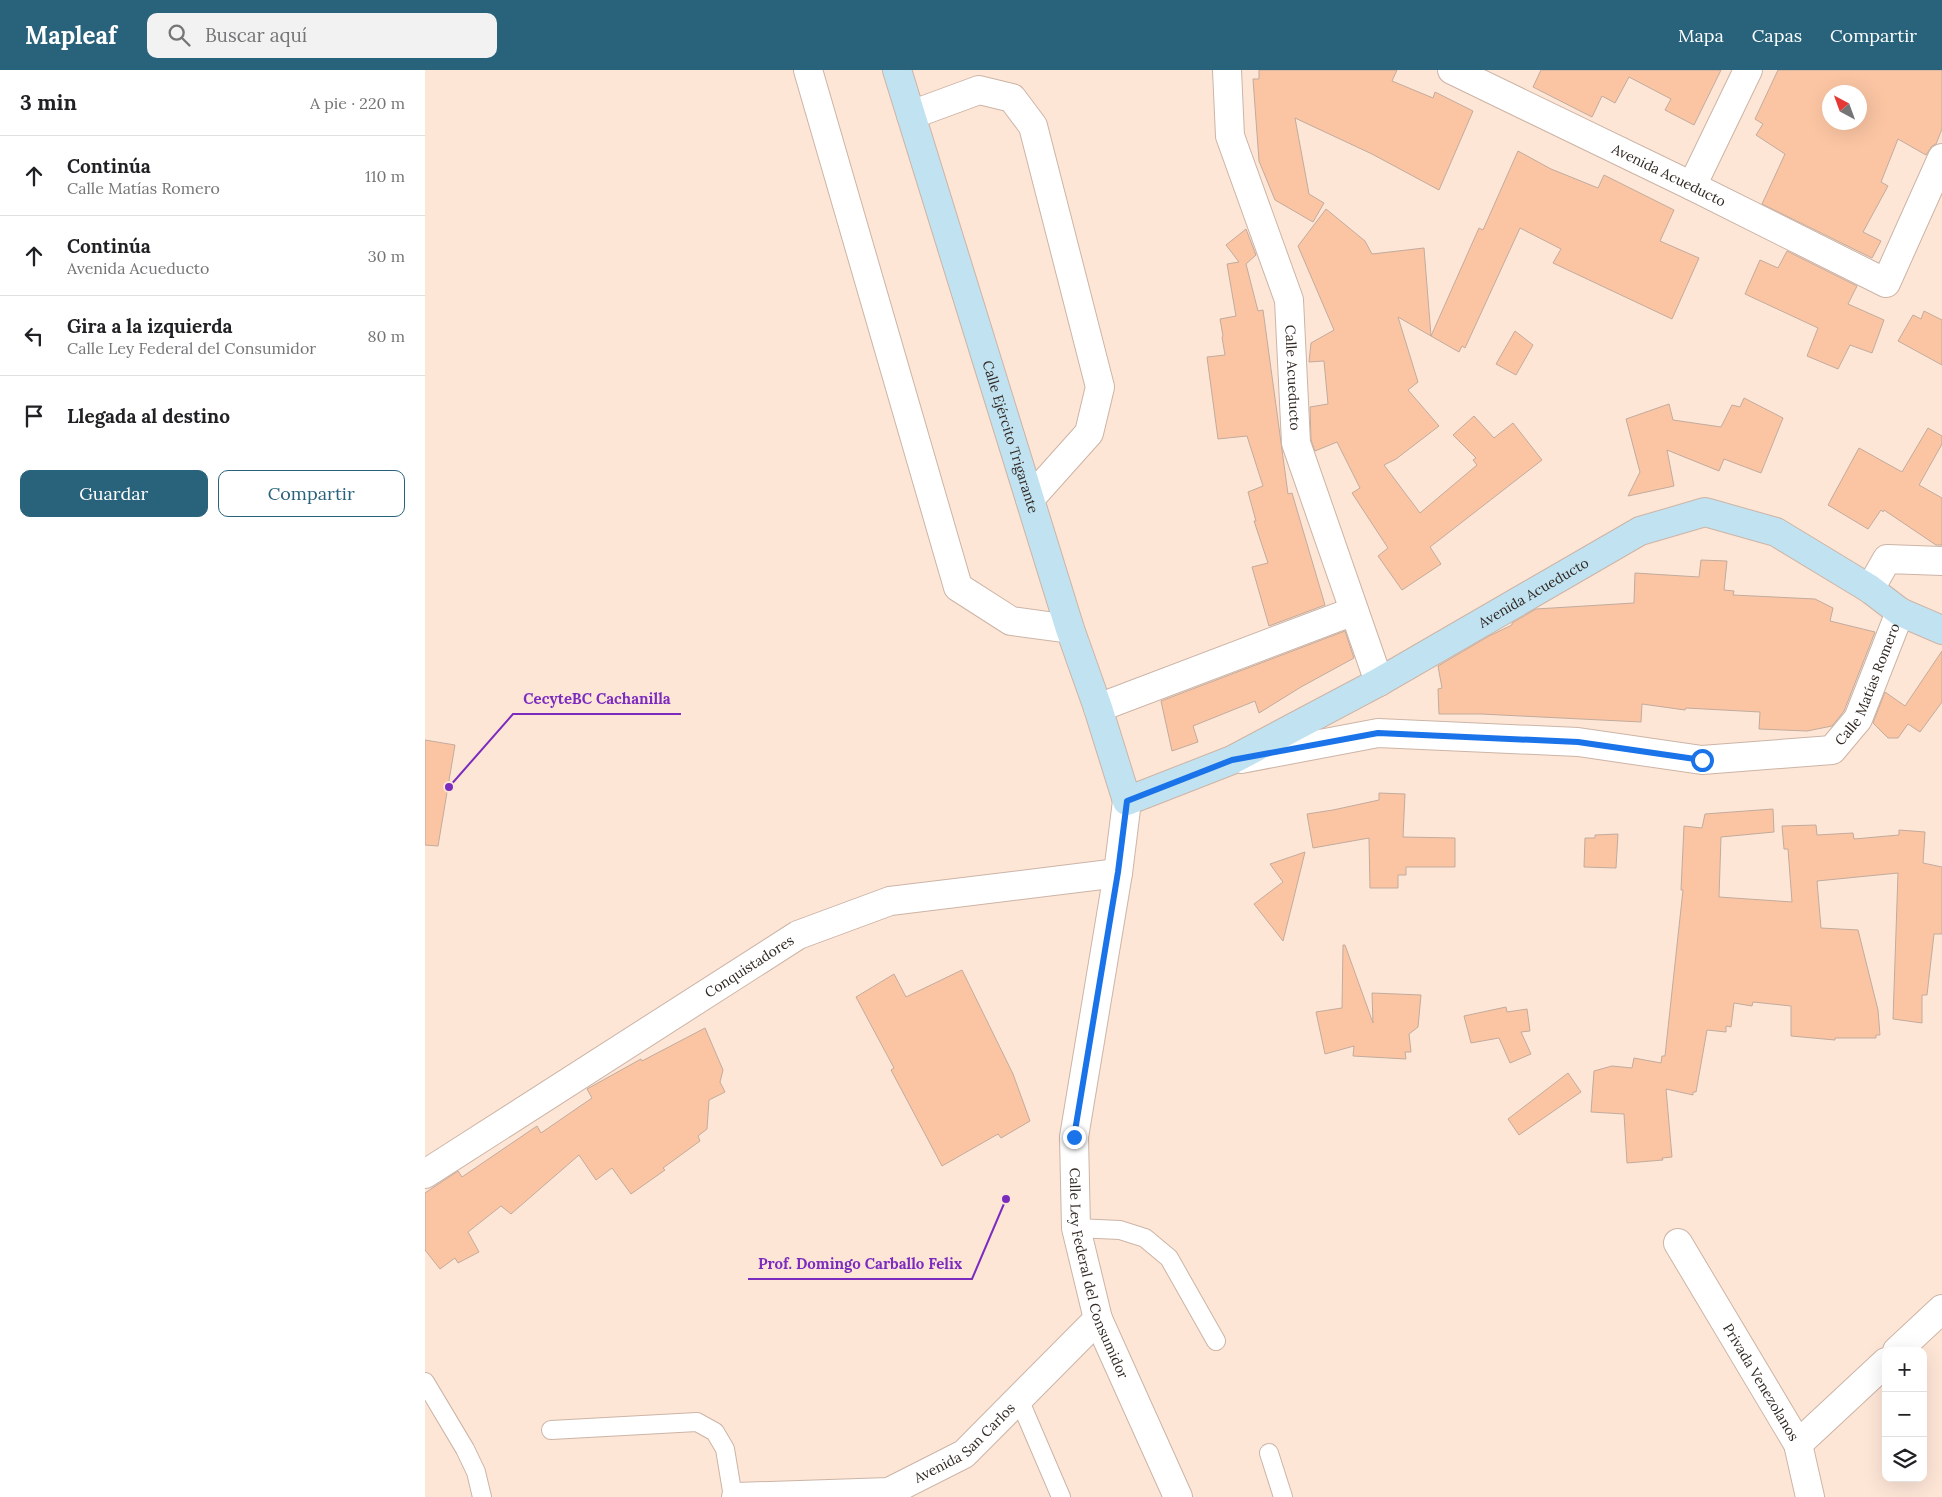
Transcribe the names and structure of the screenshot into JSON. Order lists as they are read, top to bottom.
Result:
{
  "streets": {
    "main road": ["Avenida Acueducto", "Calle Ejército Trigarante"],
    "street": [
      "Calle Acueducto",
      "Calle Matías Romero",
      "Conquistadores",
      "Calle Ley Federal del Consumidor",
      "Privada Venezolanos",
      "Avenida San Carlos"
    ]
  },
  "crossings": [
    ["Avenida Acueducto", "Calle Acueducto"],
    ["Avenida Acueducto", "Calle Ejército Trigarante"],
    ["Avenida Acueducto", "Calle Matías Romero"],
    ["Avenida Acueducto", "Calle Ley Federal del Consumidor"],
    ["Calle Ejército Trigarante", "Calle Ley Federal del Consumidor"],
    ["Conquistadores", "Calle Ley Federal del Consumidor"],
    ["Calle Ley Federal del Consumidor", "Avenida San Carlos"]
  ],
  "places": ["CecyteBC Cachanilla", "Prof. Domingo Carballo Felix"],
  "north": "top left",
  "page": {
    "header": "Mapleaf",
    "search": "Buscar aquí",
    "nav": ["Mapa", "Capas", "Compartir"],
    "heading": ["3 min", "A pie · 220 m"],
    "list": [
      ["Continúa", "Calle Matías Romero", "110 m"],
      ["Continúa", "Avenida Acueducto", "30 m"],
      ["Gira a la izquierda", "Calle Ley Federal del Consumidor", "80 m"],
      "Llegada al destino"
    ],
    "buttons": ["Guardar", "Compartir"],
    "map_buttons": ["+", "−"]
  }
}
